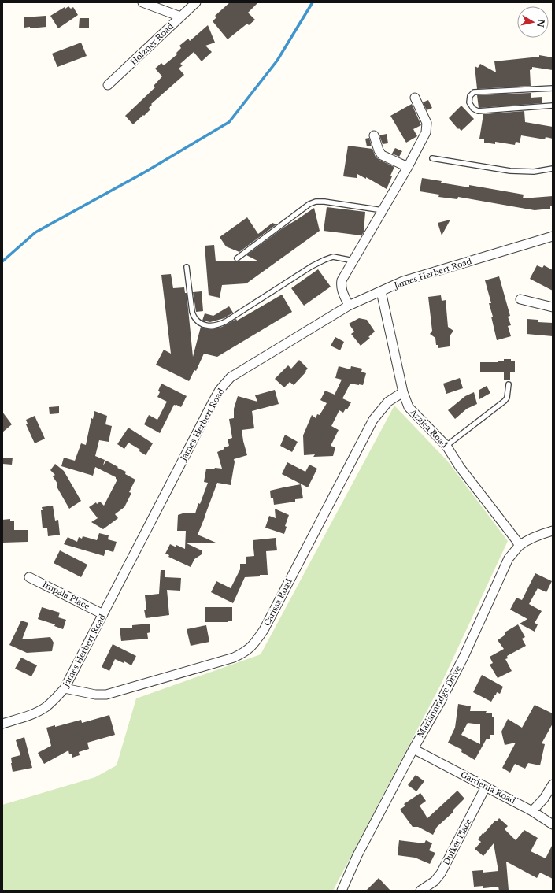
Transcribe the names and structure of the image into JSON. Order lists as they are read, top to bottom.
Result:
{
  "streets": {
    "street": [
      "Holzner Road",
      "James Herbert Road",
      "Azalea Road",
      "Impala Place",
      "Carissa Road",
      "Mariannridge Drive",
      "Gardenia Road",
      "Duiker Place"
    ]
  },
  "crossings": [
    ["James Herbert Road", "Azalea Road"],
    ["James Herbert Road", "Impala Place"],
    ["James Herbert Road", "Carissa Road"],
    ["Azalea Road", "Carissa Road"],
    ["Azalea Road", "Mariannridge Drive"],
    ["Mariannridge Drive", "Gardenia Road"],
    ["Gardenia Road", "Duiker Place"]
  ],
  "north": "right"
}
